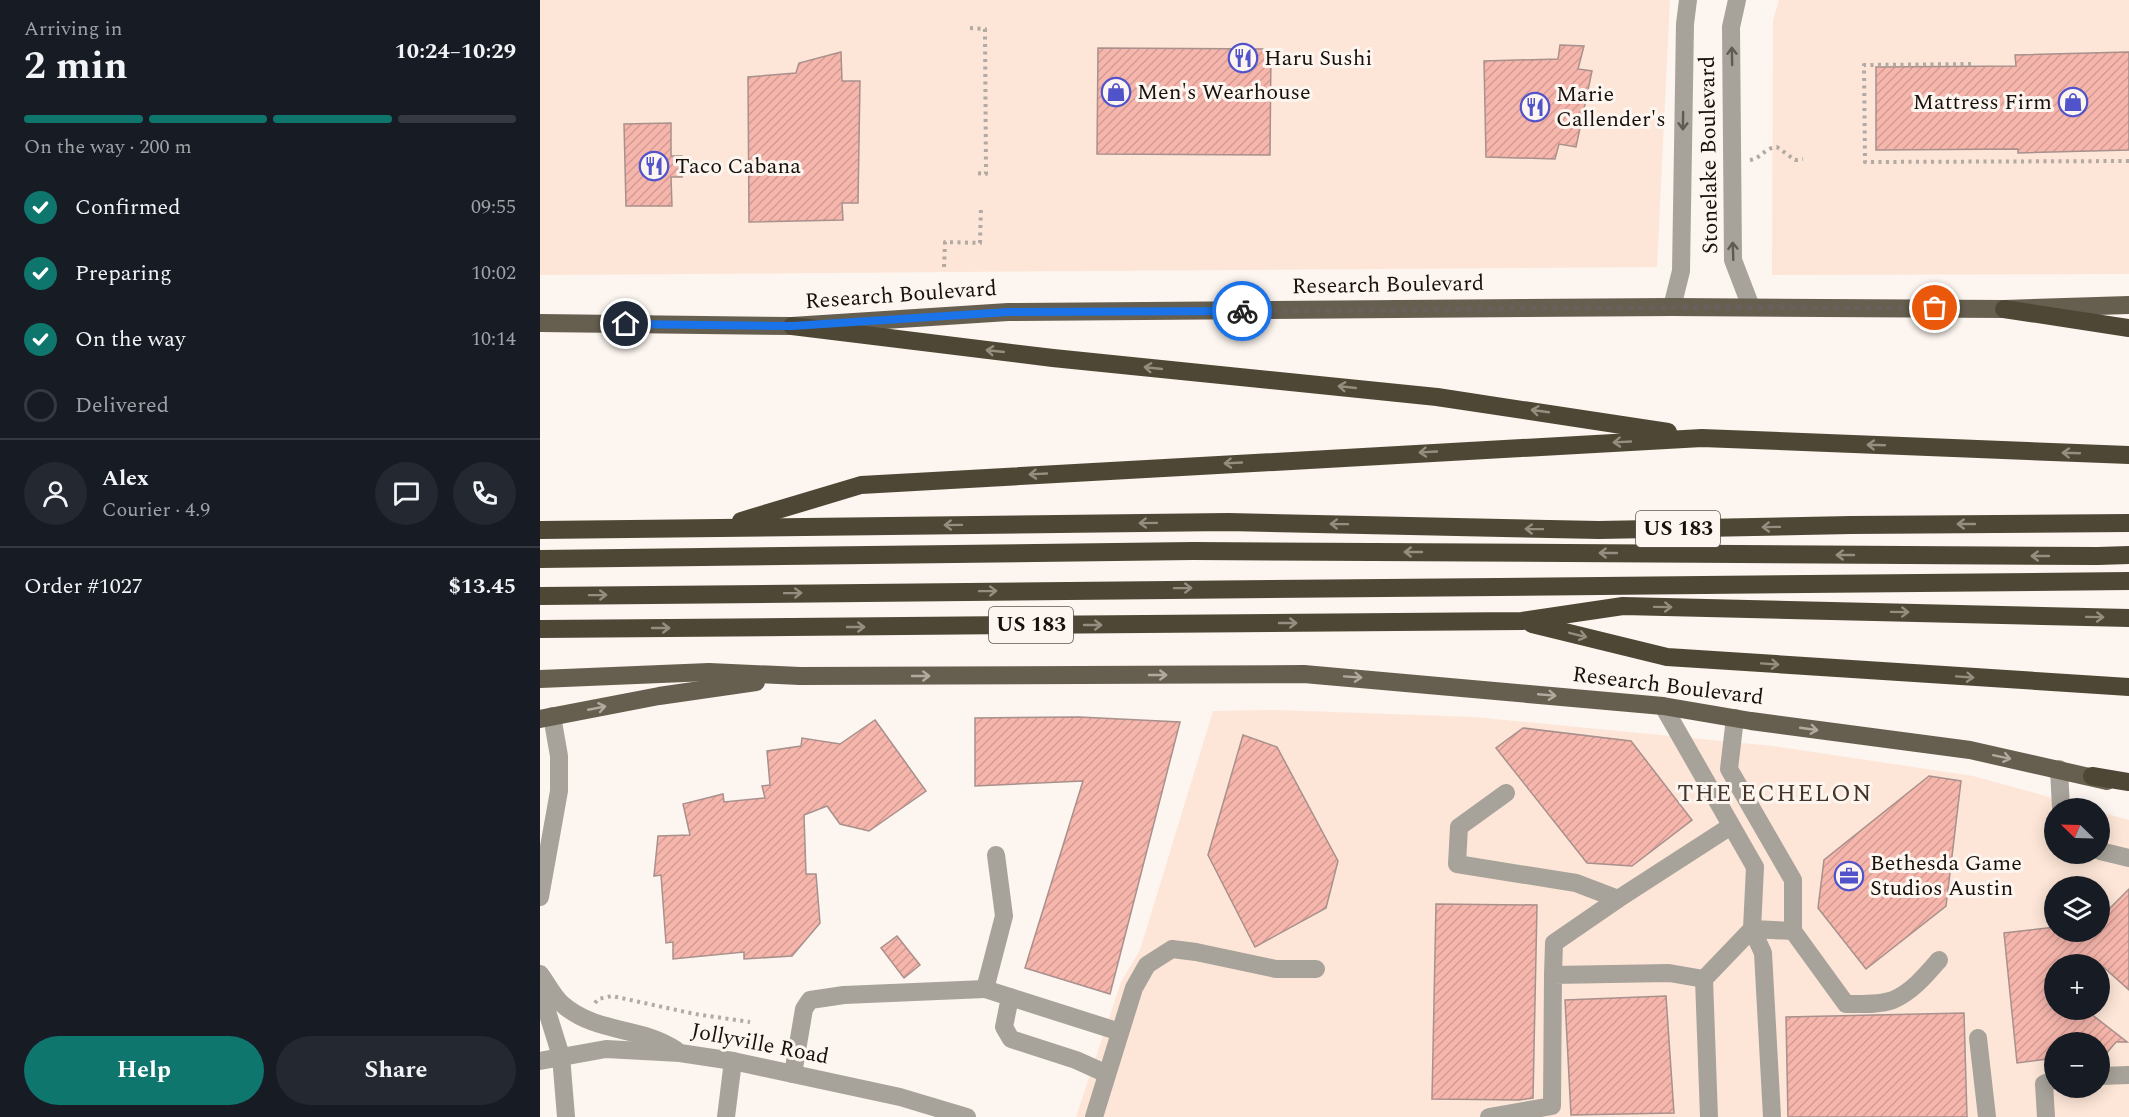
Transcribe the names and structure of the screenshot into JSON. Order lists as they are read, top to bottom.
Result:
{
  "streets": {
    "highway": ["US 183"],
    "main road": ["Research Boulevard"],
    "street": ["Stonelake Boulevard", "Jollyville Road"]
  },
  "crossings": [
    ["Stonelake Boulevard", "Research Boulevard"]
  ],
  "one_way": ["Research Boulevard"],
  "districts": ["THE ECHELON"],
  "places": {
    "restaurant": ["Haru Sushi", "Marie Callender's", "Taco Cabana"],
    "shop": ["Men's Wearhouse", "Mattress Firm"],
    "office": ["Bethesda Game Studios Austin"]
  },
  "north": "top left",
  "page": {
    "heading": ["2 min", "Arriving in", "10:24–10:29"],
    "panel": [
      "Alex",
      "Courier · 4.9",
      "Order #1027",
      "$13.45"
    ],
    "bar": "On the way · 200 m",
    "list": [
      ["Confirmed", "09:55"],
      ["Preparing", "10:02"],
      ["On the way", "10:14"],
      "Delivered"
    ],
    "map_buttons": ["+", "−"],
    "buttons": ["Help", "Share"]
  }
}
